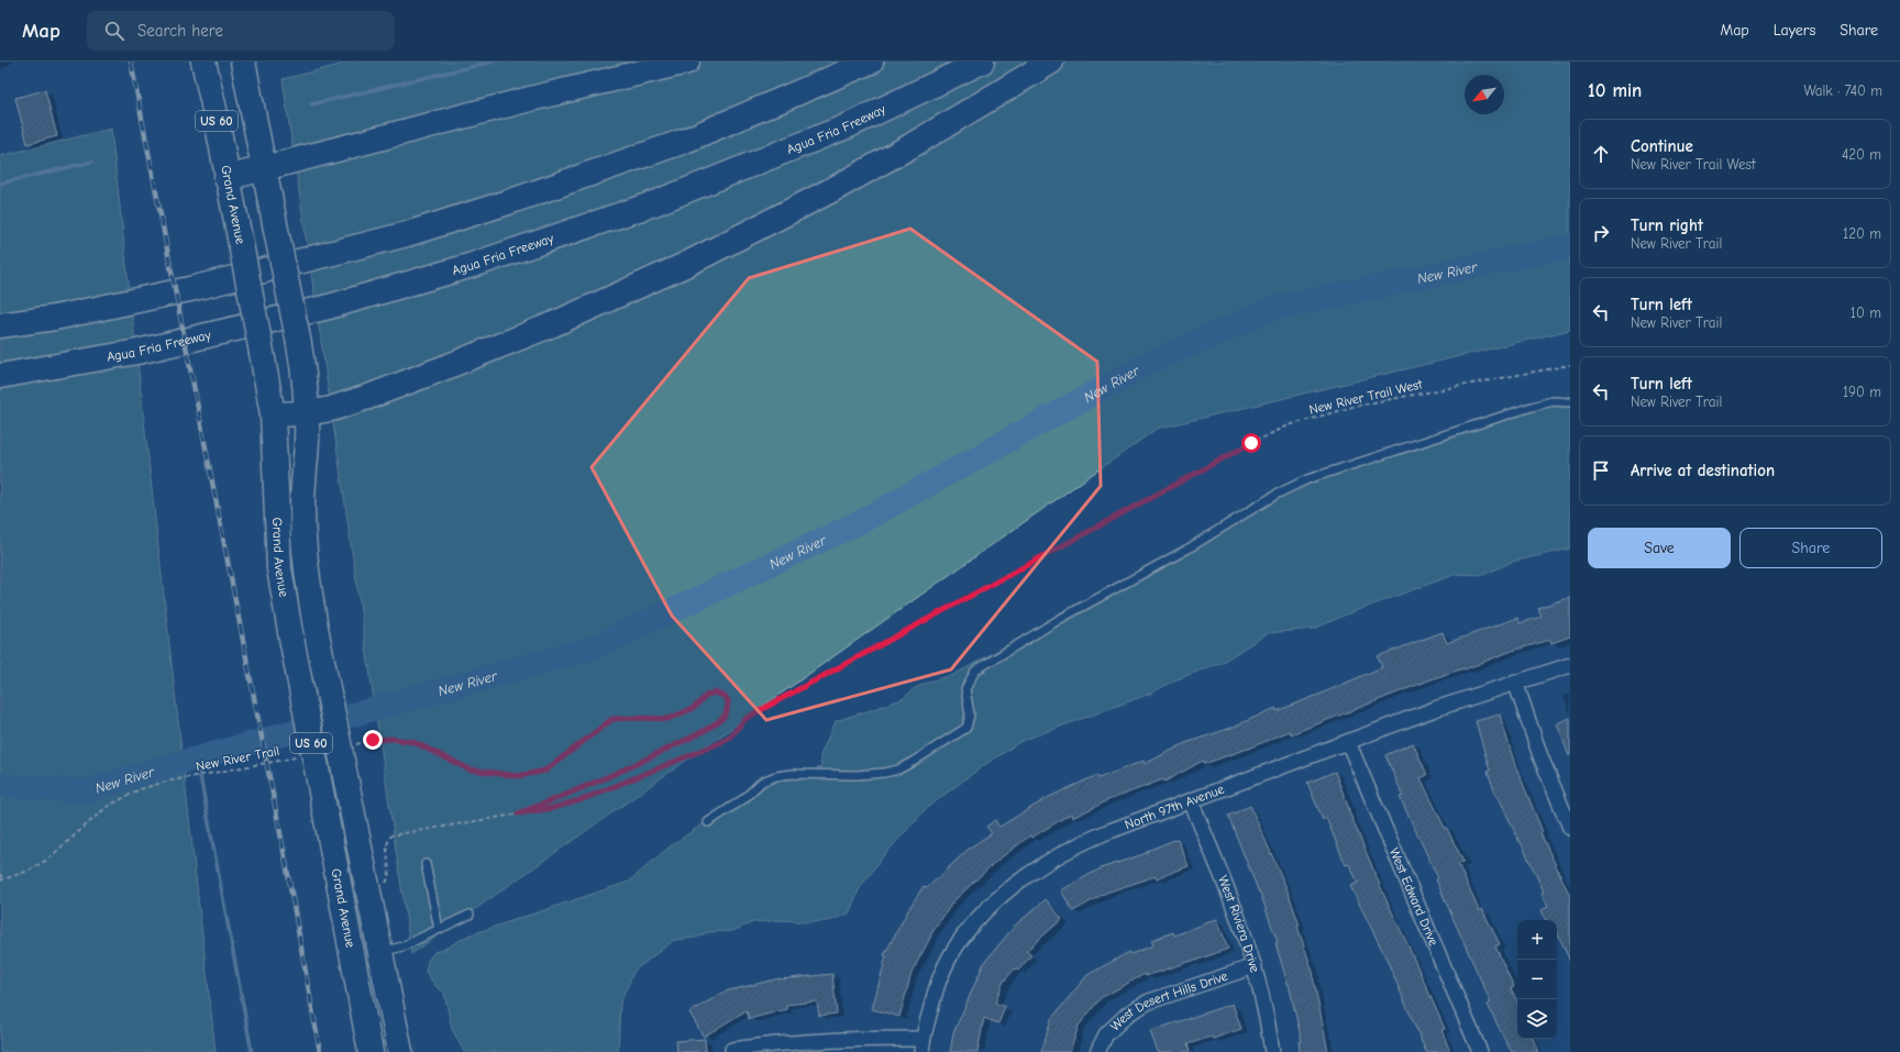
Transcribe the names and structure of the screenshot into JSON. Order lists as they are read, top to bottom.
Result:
{
  "streets": {
    "highway": ["US 60", "Agua Fria Freeway", "Grand Avenue"],
    "street": [
      "North 97th Avenue",
      "West Edward Drive",
      "West Riviera Drive",
      "West Desert Hills Drive"
    ],
    "path": ["New River Trail West", "New River Trail"]
  },
  "crossings": [
    ["North 97th Avenue", "West Edward Drive"],
    ["North 97th Avenue", "West Riviera Drive"],
    ["West Riviera Drive", "West Desert Hills Drive"]
  ],
  "water": ["New River"],
  "north": "bottom left",
  "page": {
    "header": "Map",
    "search": "Search here",
    "nav": ["Map", "Layers", "Share"],
    "heading": ["10 min", "Walk · 740 m"],
    "list": [
      ["Continue", "New River Trail West", "420 m"],
      ["Turn right", "New River Trail", "120 m"],
      ["Turn left", "New River Trail", "10 m"],
      ["Turn left", "New River Trail", "190 m"],
      "Arrive at destination"
    ],
    "buttons": ["Save", "Share"],
    "map_buttons": ["+", "−"]
  }
}
